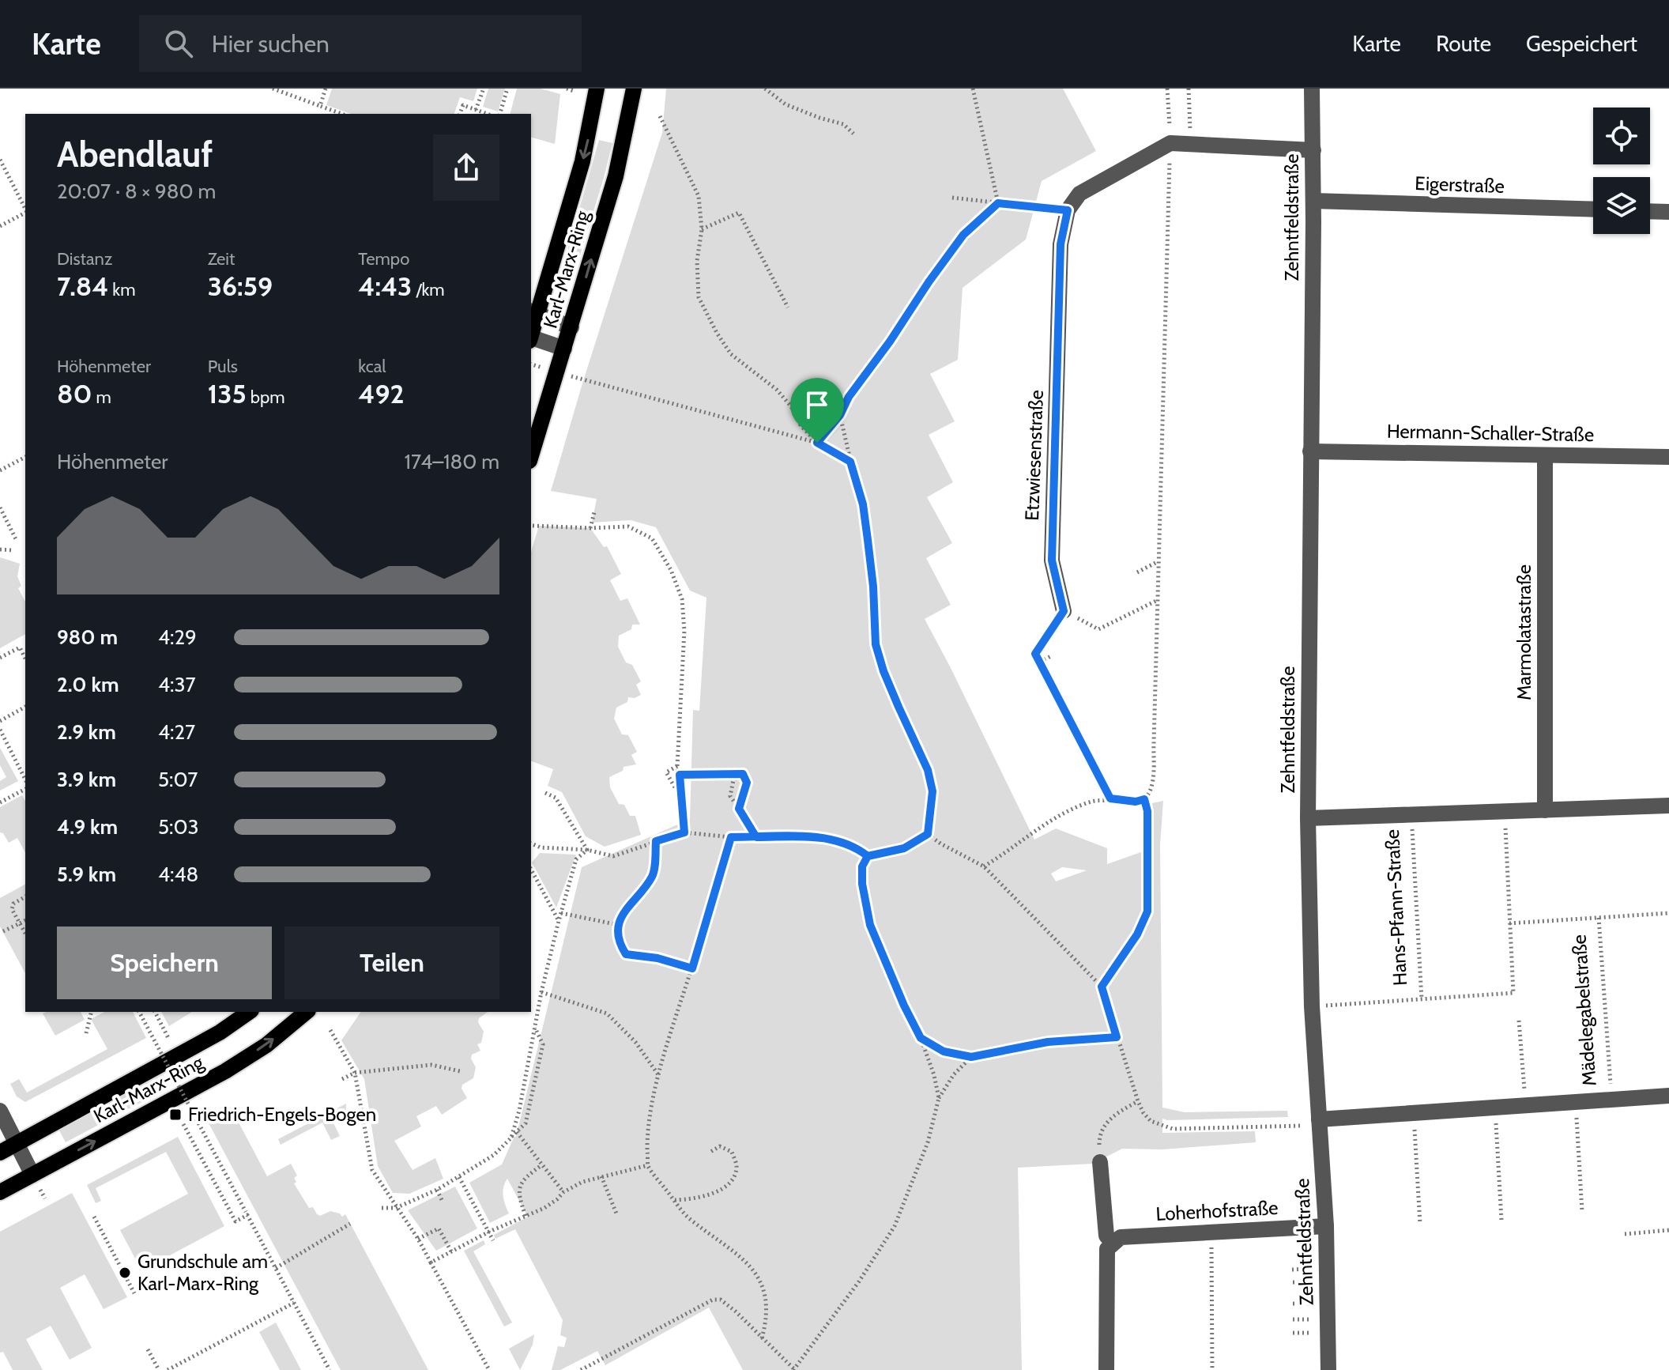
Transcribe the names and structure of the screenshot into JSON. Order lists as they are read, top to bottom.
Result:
{
  "streets": {
    "main road": ["Karl-Marx-Ring"],
    "street": [
      "Eigerstraße",
      "Zehntfeldstraße",
      "Hermann-Schaller-Straße",
      "Etzwiesenstraße",
      "Marmolatastraße",
      "Hans-Pfann-Straße",
      "Mädelegabelstraße",
      "Loherhofstraße"
    ]
  },
  "crossings": [
    ["Eigerstraße", "Zehntfeldstraße"],
    ["Zehntfeldstraße", "Hermann-Schaller-Straße"],
    ["Zehntfeldstraße", "Hans-Pfann-Straße"],
    ["Zehntfeldstraße", "Mädelegabelstraße"],
    ["Zehntfeldstraße", "Loherhofstraße"],
    ["Hermann-Schaller-Straße", "Marmolatastraße"],
    ["Marmolatastraße", "Hans-Pfann-Straße"]
  ],
  "places": {
    "transit": ["Friedrich-Engels-Bogen"],
    "other": ["Grundschule am Karl-Marx-Ring"]
  },
  "page": {
    "header": "Karte",
    "search": "Hier suchen",
    "nav": ["Karte", "Route", "Gespeichert"],
    "heading": ["Abendlauf", "20:07 · 8 × 980 m"],
    "stats": [
      ["Distanz", "7.84 km"],
      ["Zeit", "36:59"],
      ["Tempo", "4:43 /km"],
      ["Höhenmeter", "80 m"],
      ["Puls", "135 bpm"],
      ["kcal", "492"]
    ],
    "chart": ["Höhenmeter", "174–180 m"],
    "list": [
      {
        "name": "980 m",
        "note": "4:29"
      },
      {
        "name": "2.0 km",
        "note": "4:37"
      },
      {
        "name": "2.9 km",
        "note": "4:27"
      },
      {
        "name": "3.9 km",
        "note": "5:07"
      },
      {
        "name": "4.9 km",
        "note": "5:03"
      },
      {
        "name": "5.9 km",
        "note": "4:48"
      }
    ],
    "buttons": ["Speichern", "Teilen"]
  }
}
